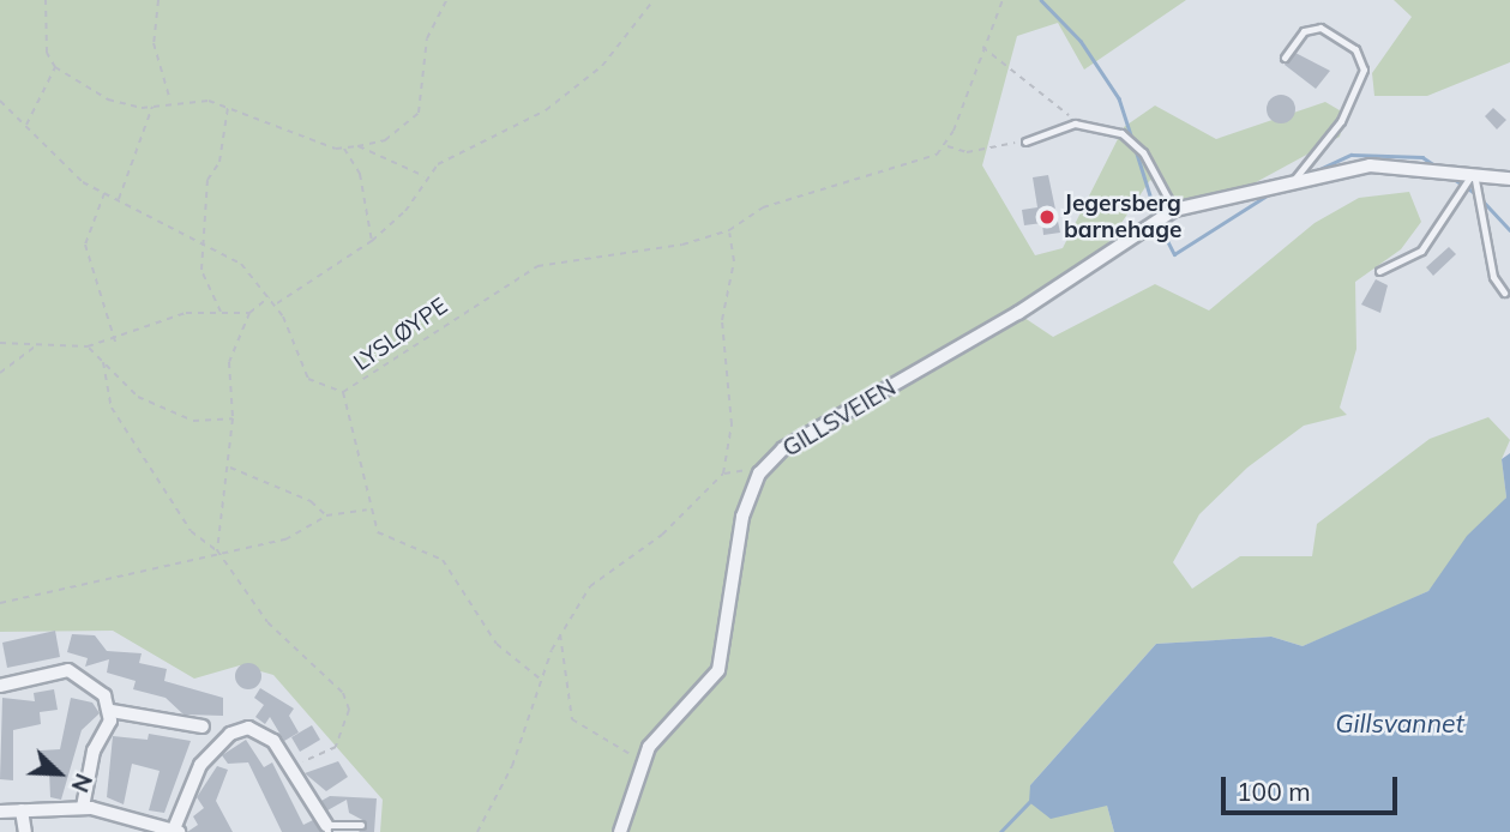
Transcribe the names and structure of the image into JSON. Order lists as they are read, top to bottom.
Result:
{
  "streets": {
    "street": ["GILLSVEIEN"],
    "path": ["LYSLØYPE"]
  },
  "water": ["Gillsvannet"],
  "places": ["Jegersberg barnehage"],
  "scale_bar": "100 m",
  "north": "bottom right"
}
